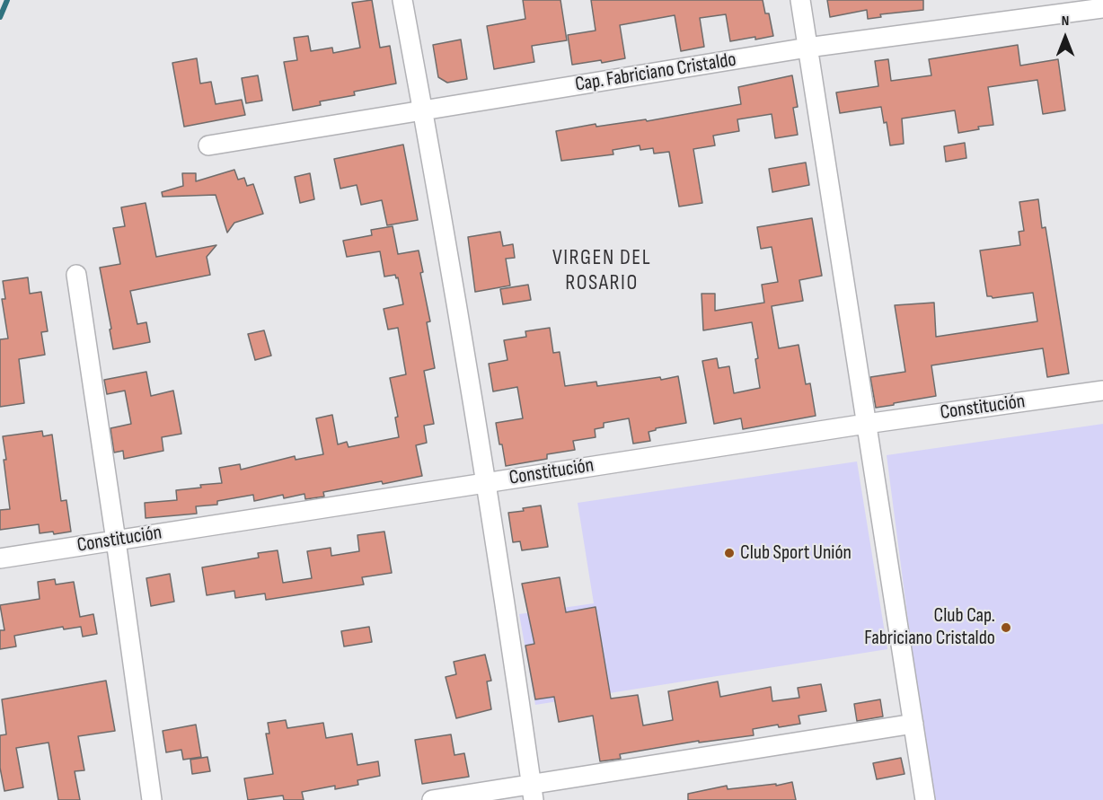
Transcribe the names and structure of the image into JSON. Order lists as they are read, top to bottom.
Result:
{
  "streets": {
    "street": ["Cap. Fabriciano Cristaldo", "Constitución"]
  },
  "districts": ["VIRGEN DEL ROSARIO"],
  "places": ["Club Sport Unión", "Club Cap. Fabriciano Cristaldo"],
  "north": "top"
}
